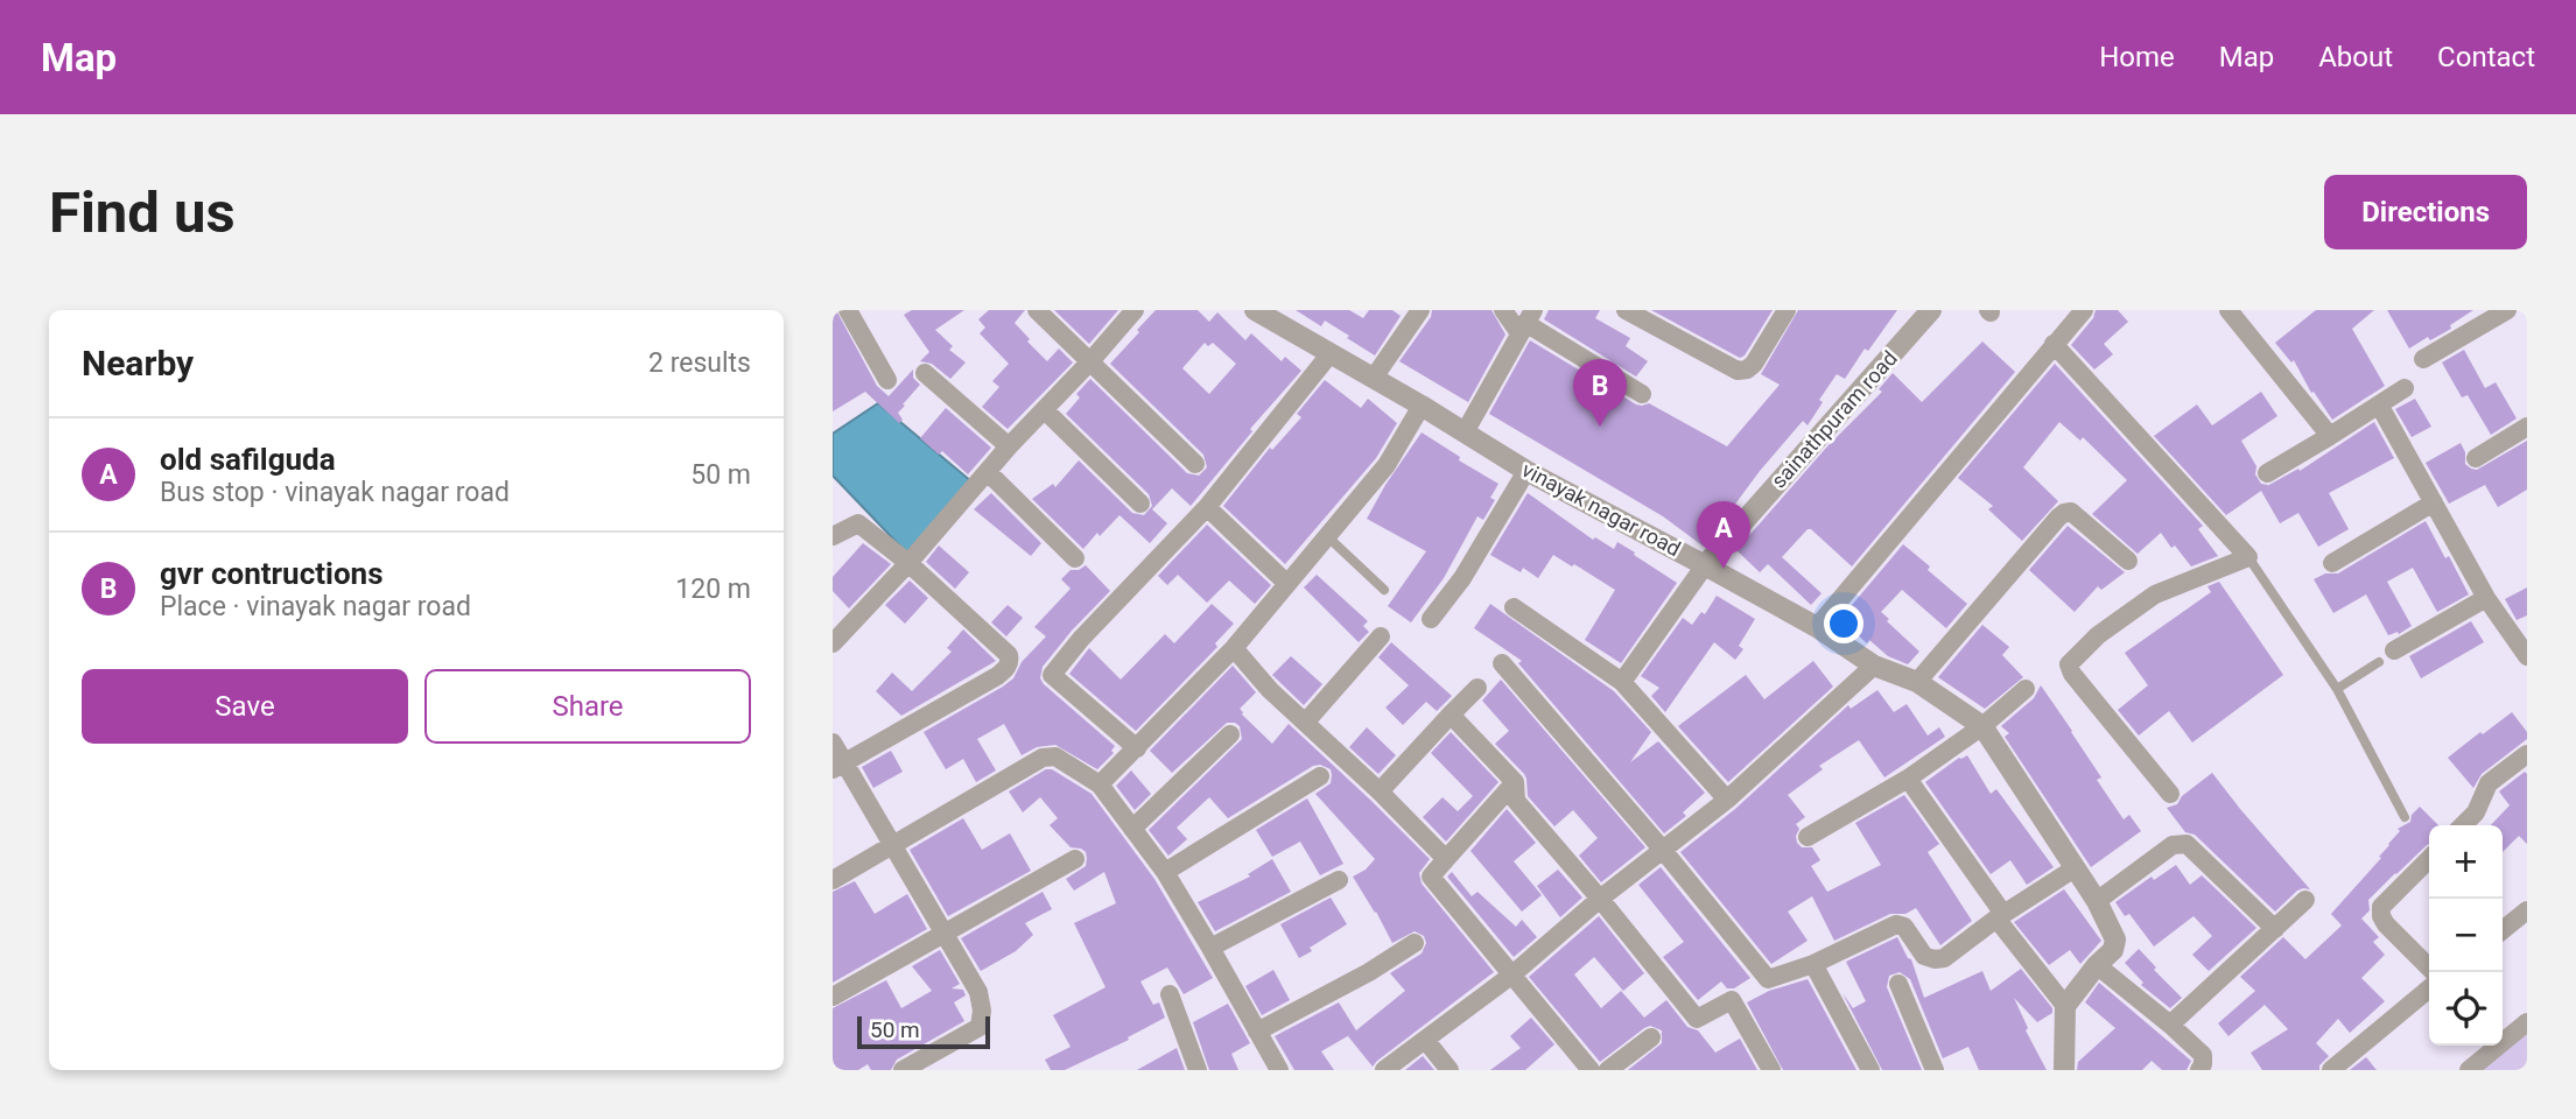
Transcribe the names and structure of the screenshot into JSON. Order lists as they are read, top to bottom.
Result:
{
  "streets": {
    "street": ["sainathpuram road", "vinayak nagar road"]
  },
  "crossings": [
    ["sainathpuram road", "vinayak nagar road"]
  ],
  "scale_bar": "50 m",
  "page": {
    "header": "Map",
    "nav": [
      "Home",
      "Map",
      "About",
      "Contact"
    ],
    "buttons": [
      "Directions",
      ["Save", "Share"]
    ],
    "title": "Find us",
    "heading": ["Nearby", "2 results"],
    "pins": ["B", "A"],
    "list": [
      {
        "mark": "A",
        "name": "old safilguda",
        "note": "Bus stop · vinayak nagar road",
        "value": "50 m"
      },
      {
        "mark": "B",
        "name": "gvr contructions",
        "note": "Place · vinayak nagar road",
        "value": "120 m"
      }
    ],
    "map_buttons": ["+", "−"],
    "scale": "50 m"
  }
}
